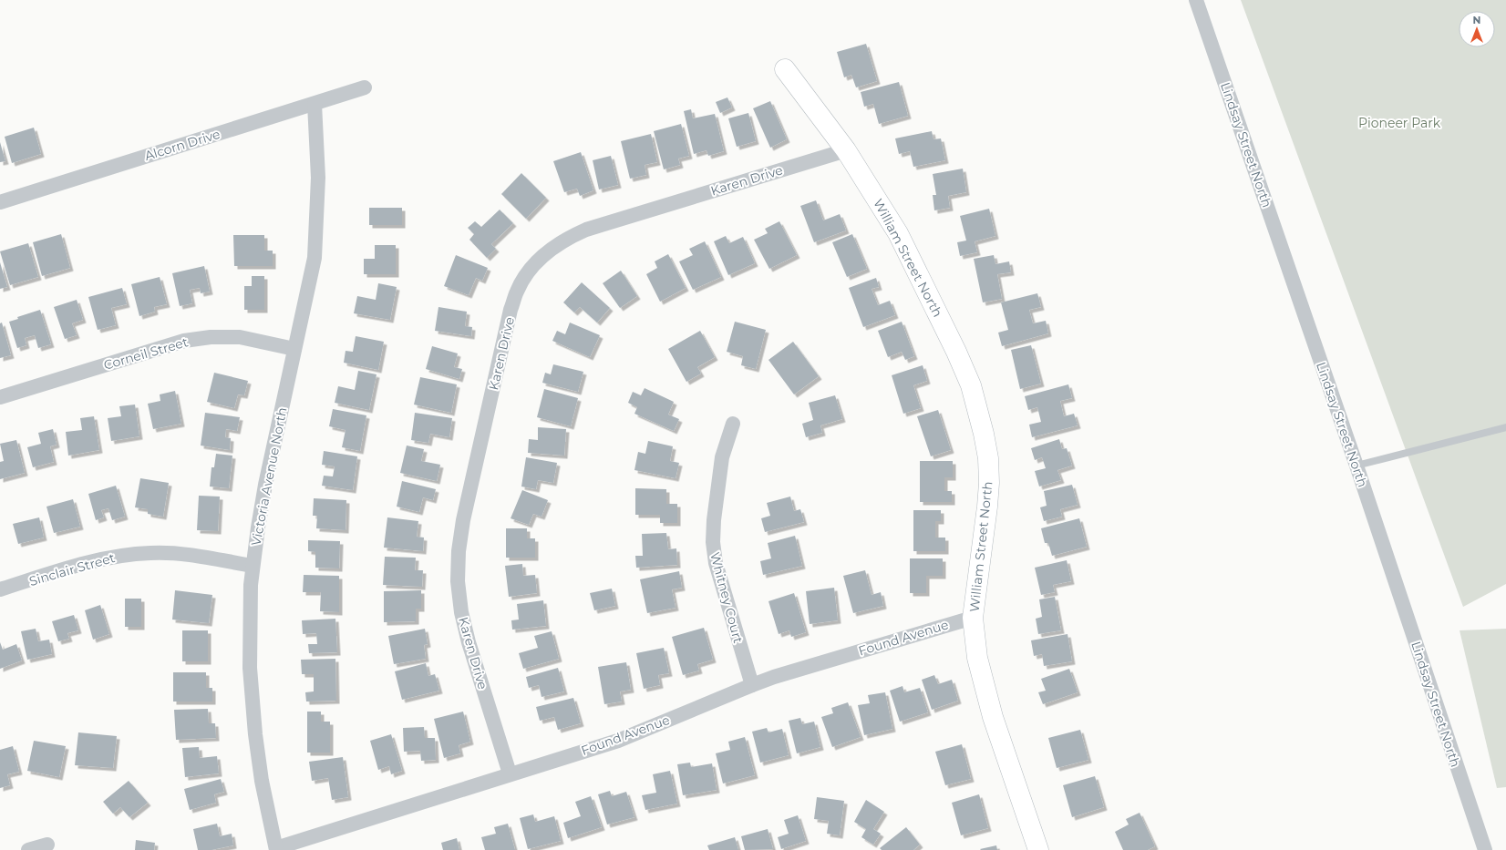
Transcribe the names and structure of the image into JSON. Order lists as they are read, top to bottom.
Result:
{
  "streets": {
    "street": [
      "Alcorn Drive",
      "Lindsay Street North",
      "Karen Drive",
      "William Street North",
      "Corneil Street",
      "Victoria Avenue North",
      "Sinclair Street",
      "Whitney Court",
      "Found Avenue"
    ]
  },
  "crossings": [
    ["Alcorn Drive", "Victoria Avenue North"],
    ["Karen Drive", "William Street North"],
    ["Karen Drive", "Found Avenue"],
    ["William Street North", "Found Avenue"],
    ["Corneil Street", "Victoria Avenue North"],
    ["Victoria Avenue North", "Sinclair Street"],
    ["Victoria Avenue North", "Found Avenue"],
    ["Whitney Court", "Found Avenue"]
  ],
  "parks": ["Pioneer Park"],
  "north": "top"
}
